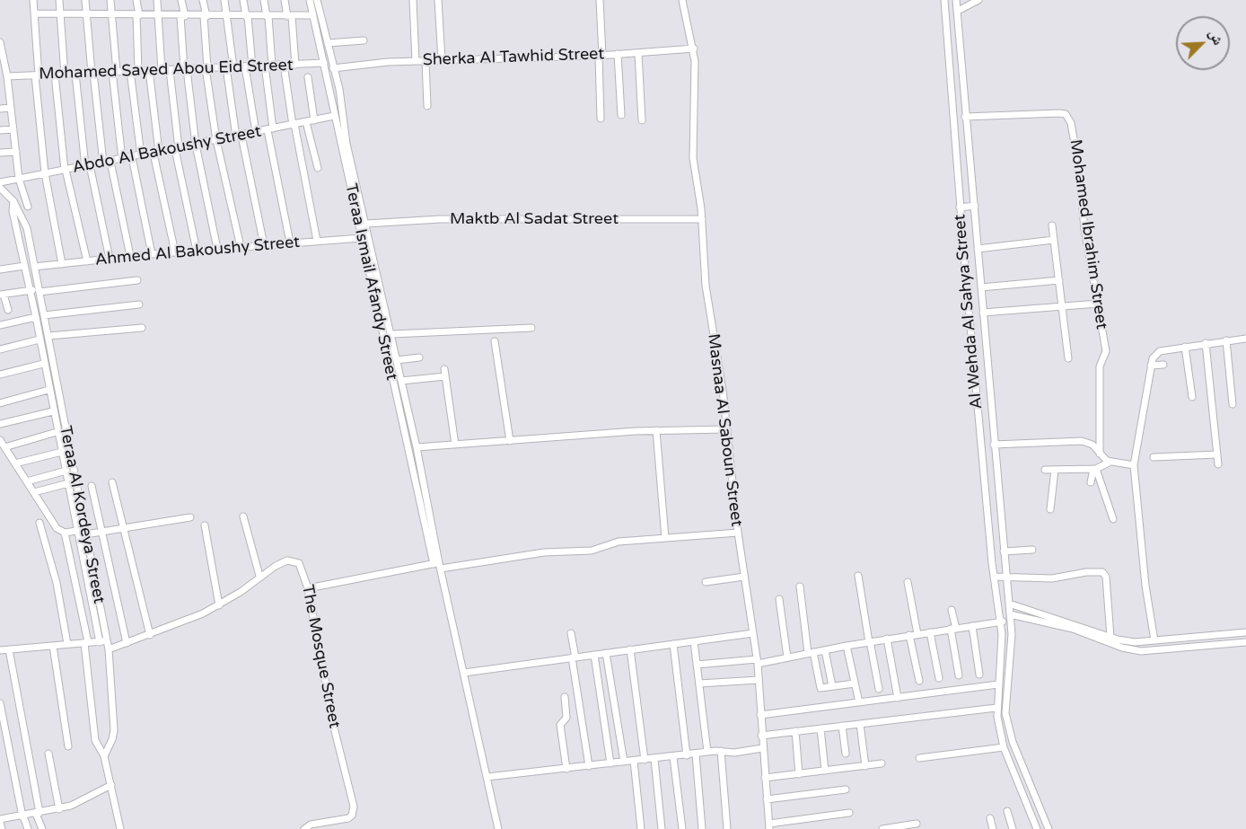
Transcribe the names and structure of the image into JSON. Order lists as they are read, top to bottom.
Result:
{
  "streets": {
    "street": [
      "Sherka Al Tawhid Street",
      "Mohamed Sayed Abou Eid Street",
      "Abdo Al Bakoushy Street",
      "Maktb Al Sadat Street",
      "Mohamed Ibrahim Street",
      "Ahmed Al Bakoushy Street",
      "Teraa Ismail Afandy Street",
      "Al Wehda Al Sahya Street",
      "Masnaa Al Saboun Street",
      "Teraa Al Kordeya Street",
      "The Mosque Street"
    ]
  },
  "crossings": [
    ["Sherka Al Tawhid Street", "Teraa Ismail Afandy Street"],
    ["Sherka Al Tawhid Street", "Masnaa Al Saboun Street"],
    ["Mohamed Sayed Abou Eid Street", "Teraa Ismail Afandy Street"],
    ["Abdo Al Bakoushy Street", "Teraa Ismail Afandy Street"],
    ["Maktb Al Sadat Street", "Teraa Ismail Afandy Street"],
    ["Maktb Al Sadat Street", "Masnaa Al Saboun Street"],
    ["Mohamed Ibrahim Street", "Al Wehda Al Sahya Street"],
    ["Ahmed Al Bakoushy Street", "Teraa Ismail Afandy Street"],
    ["Ahmed Al Bakoushy Street", "Teraa Al Kordeya Street"],
    ["Teraa Al Kordeya Street", "The Mosque Street"]
  ],
  "north": "top right"
}
